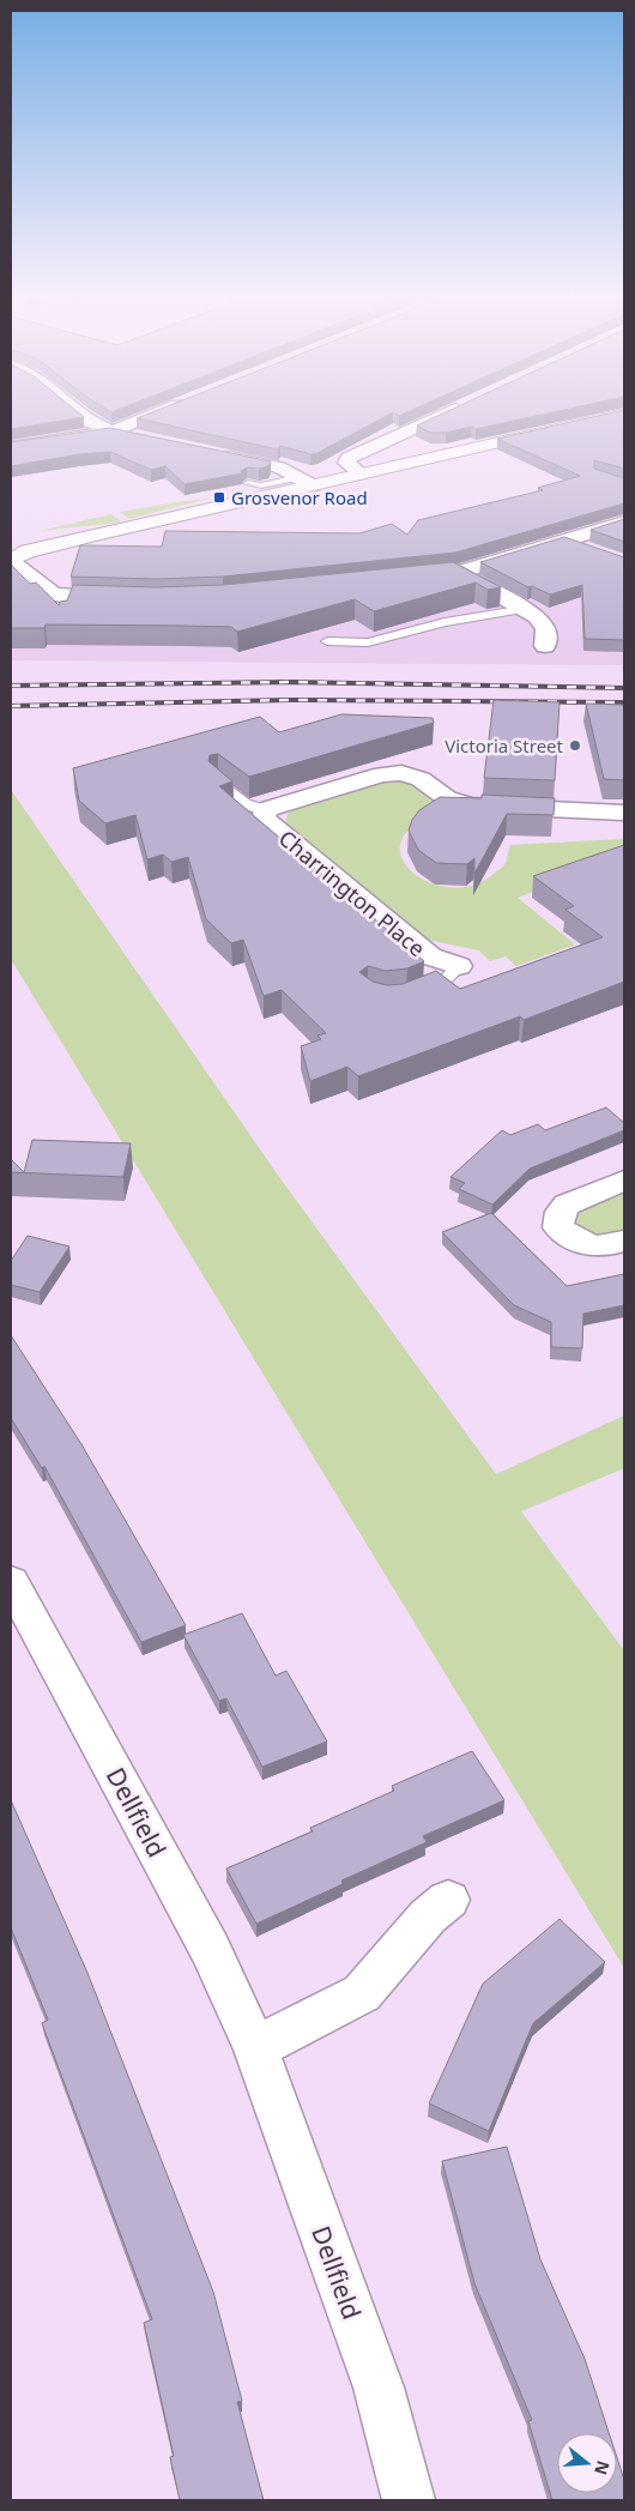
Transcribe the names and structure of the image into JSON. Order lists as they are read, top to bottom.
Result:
{
  "streets": {
    "street": ["Charrington Place", "Dellfield"]
  },
  "places": {
    "transit": ["Grosvenor Road"],
    "other": ["Victoria Street"]
  },
  "north": "right"
}
